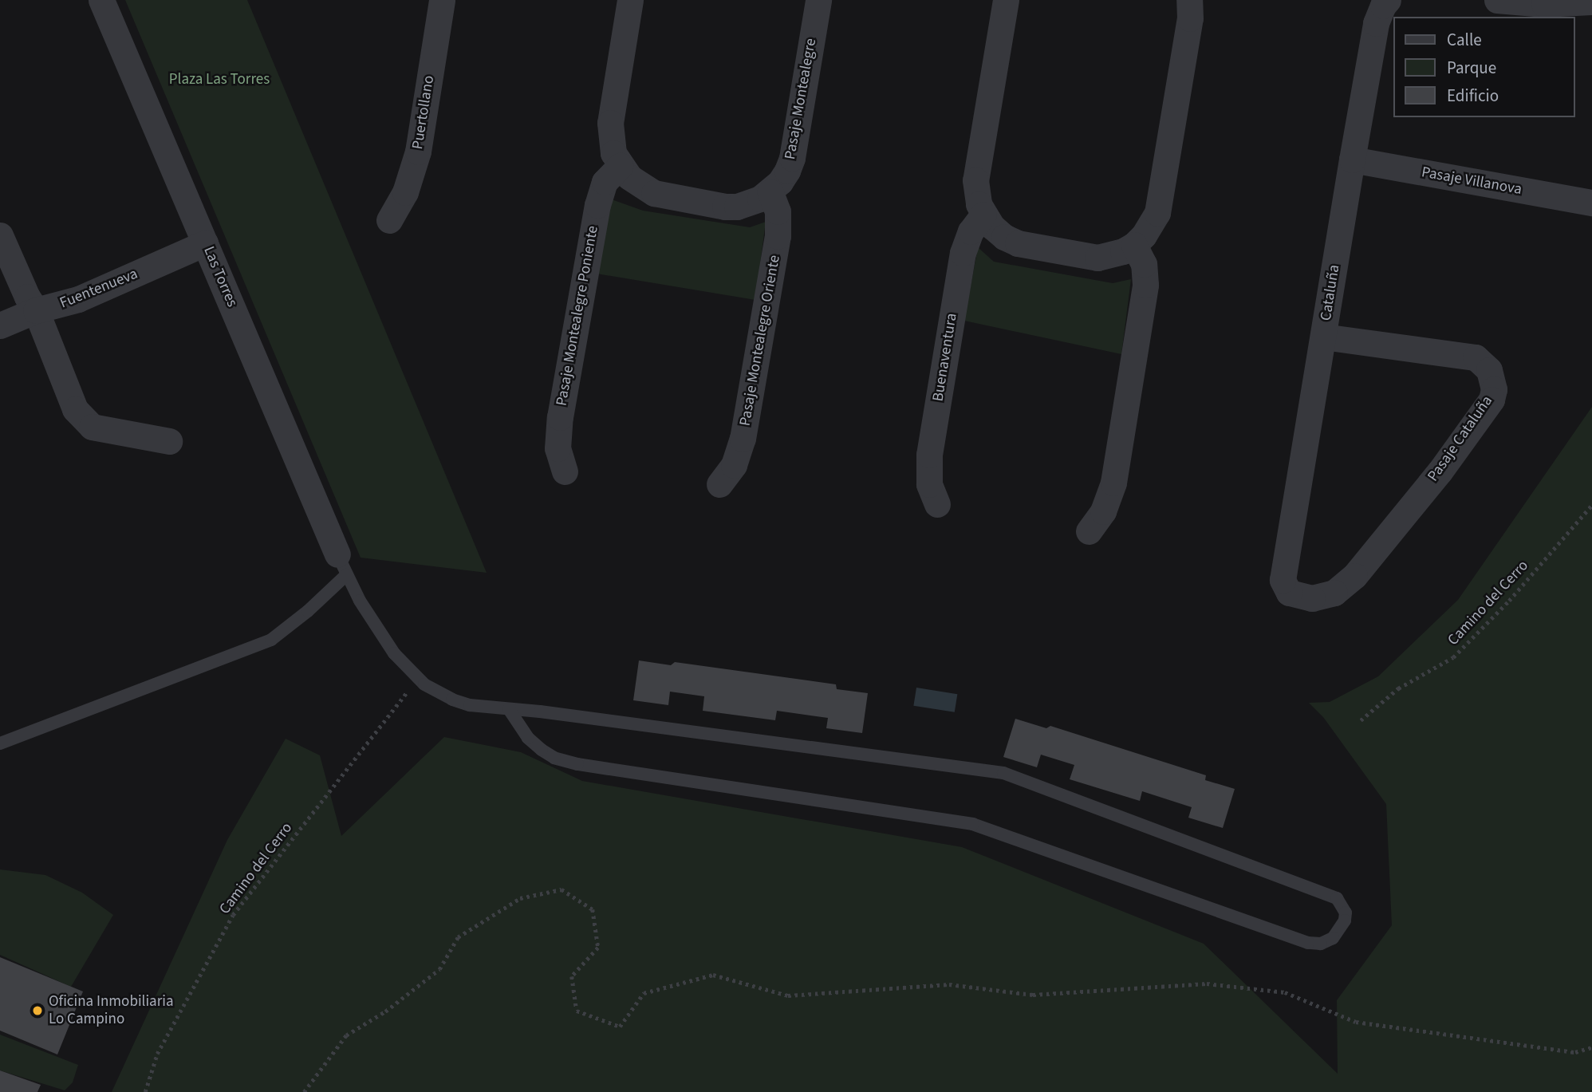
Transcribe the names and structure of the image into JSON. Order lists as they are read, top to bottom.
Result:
{
  "streets": {
    "street": [
      "Pasaje Montealegre",
      "Puertollano",
      "Pasaje Villanova",
      "Las Torres",
      "Fuentenueva",
      "Cataluña",
      "Pasaje Montealegre Poniente",
      "Pasaje Montealegre Oriente",
      "Buenaventura",
      "Pasaje Cataluña"
    ],
    "path": ["Camino del Cerro"]
  },
  "crossings": [
    ["Pasaje Montealegre", "Pasaje Montealegre Poniente"],
    ["Pasaje Montealegre", "Pasaje Montealegre Oriente"],
    ["Pasaje Villanova", "Cataluña"],
    ["Las Torres", "Fuentenueva"],
    ["Cataluña", "Pasaje Cataluña"]
  ],
  "parks": ["Plaza Las Torres"],
  "places": ["Oficina Inmobiliaria Lo Campino"],
  "legend": ["Calle", "Parque", "Edificio"]
}
